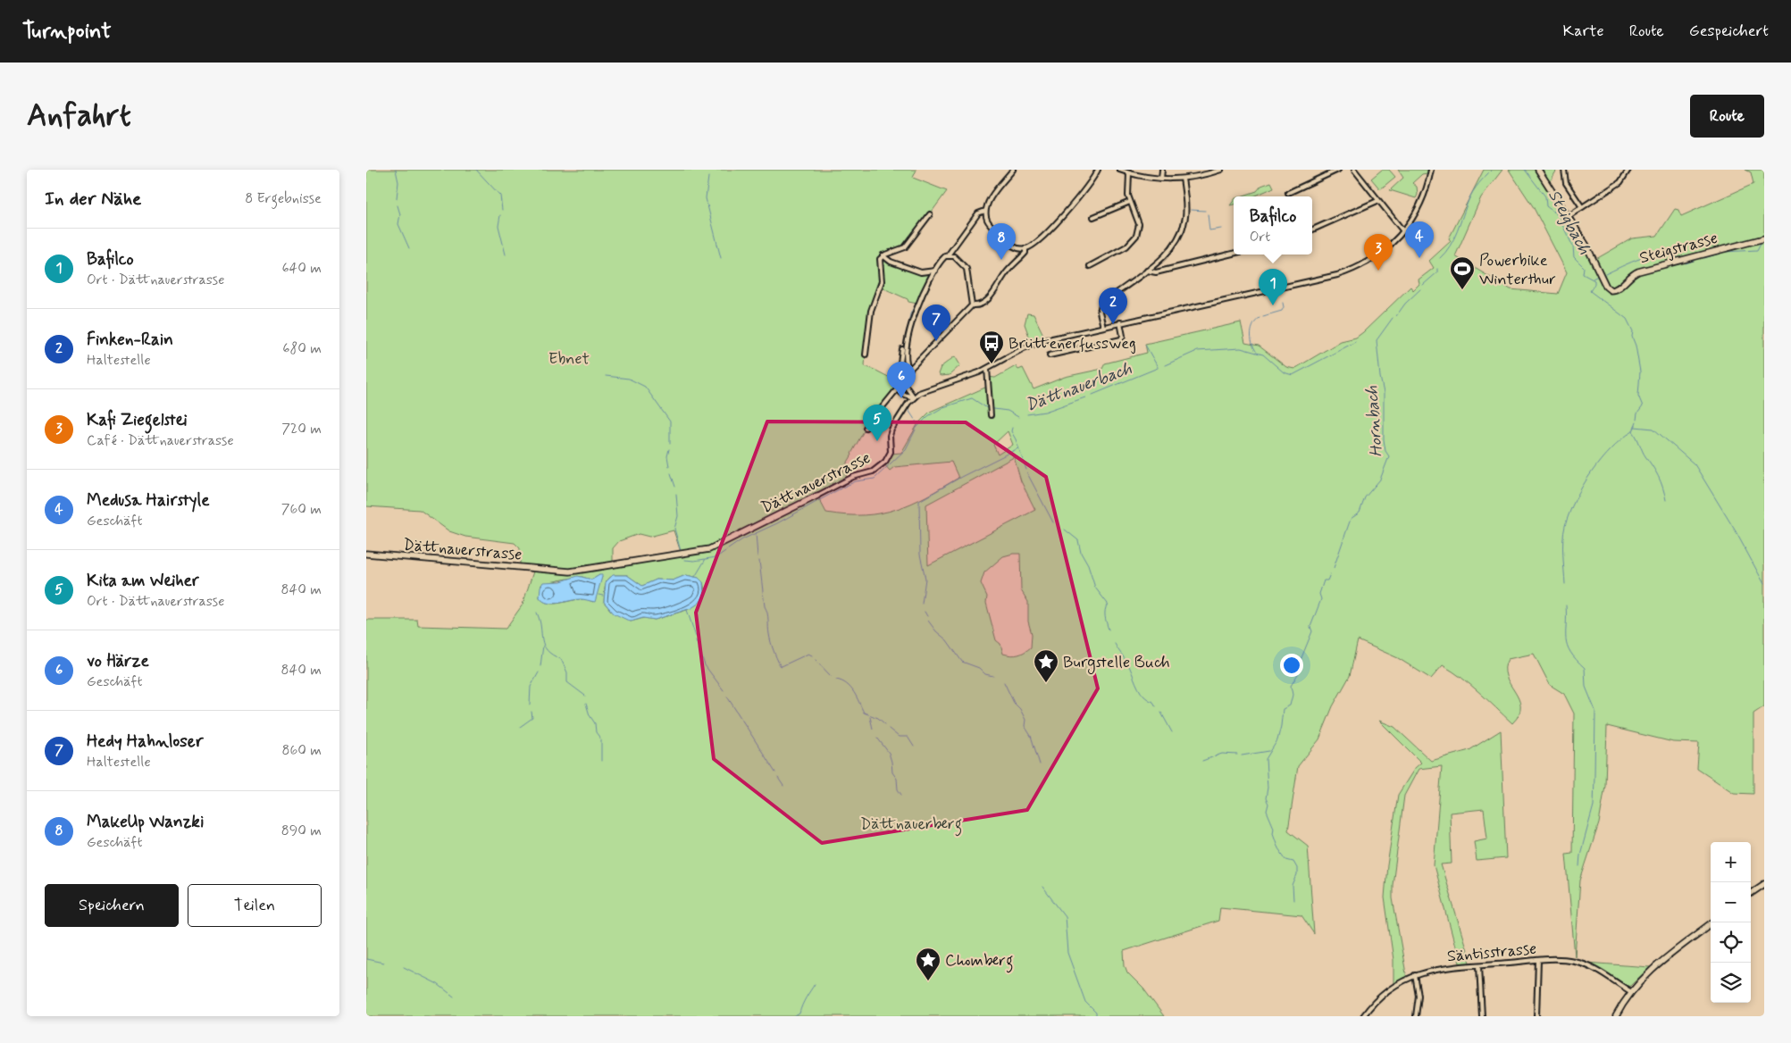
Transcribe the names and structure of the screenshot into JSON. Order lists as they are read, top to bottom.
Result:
{
  "streets": {
    "street": ["Steigstrasse", "Dättnauerstrasse", "Säntisstrasse"]
  },
  "water": ["Steigbach", "Dättnauerbach", "Hornbach"],
  "parks": ["Ebnet", "Dättnauerberg"],
  "places": {
    "sports": ["Powerbike Winterthur"],
    "bus stop": ["Brüttenerfussweg"],
    "place": ["Burgstelle Buch", "Chomberg"]
  },
  "page": {
    "header": "Turnpoint",
    "nav": ["Karte", "Route", "Gespeichert"],
    "buttons": [
      "Route",
      ["Speichern", "Teilen"]
    ],
    "title": "Anfahrt",
    "heading": ["In der Nähe", "8 Ergebnisse"],
    "popup": ["Bafilco", "Ort"],
    "pins": [
      "4",
      "8",
      "3",
      "1",
      "2",
      "7",
      "6",
      "5"
    ],
    "list": [
      {
        "mark": "1",
        "name": "Bafilco",
        "note": "Ort · Dättnauerstrasse",
        "value": "640 m"
      },
      {
        "mark": "2",
        "name": "Finken-Rain",
        "note": "Haltestelle",
        "value": "680 m"
      },
      {
        "mark": "3",
        "name": "Kafi Ziegelstei",
        "note": "Café · Dättnauerstrasse",
        "value": "720 m"
      },
      {
        "mark": "4",
        "name": "Medusa Hairstyle",
        "note": "Geschäft",
        "value": "760 m"
      },
      {
        "mark": "5",
        "name": "Kita am Weiher",
        "note": "Ort · Dättnauerstrasse",
        "value": "840 m"
      },
      {
        "mark": "6",
        "name": "vo Härze",
        "note": "Geschäft",
        "value": "840 m"
      },
      {
        "mark": "7",
        "name": "Hedy Hahnloser",
        "note": "Haltestelle",
        "value": "860 m"
      },
      {
        "mark": "8",
        "name": "MakeUp Wanzki",
        "note": "Geschäft",
        "value": "890 m"
      }
    ],
    "map_buttons": ["+", "−"]
  }
}
